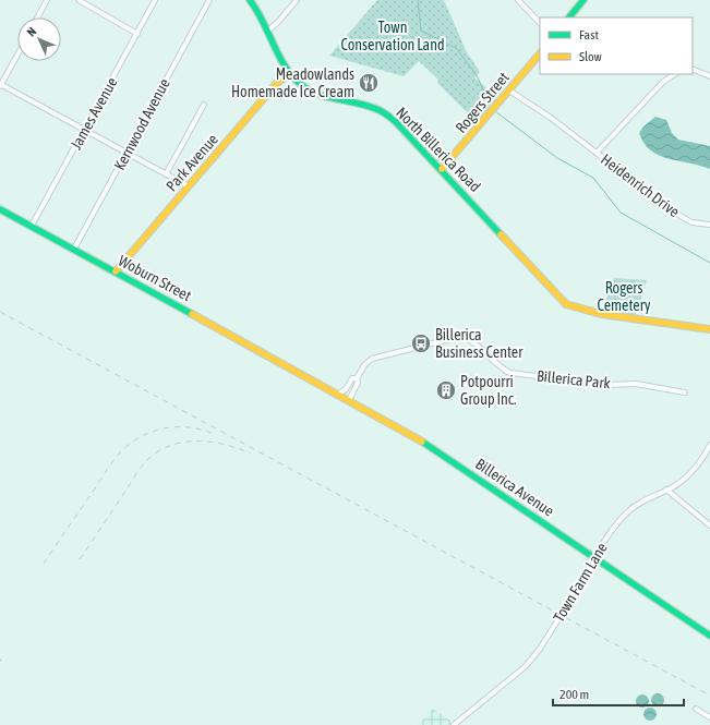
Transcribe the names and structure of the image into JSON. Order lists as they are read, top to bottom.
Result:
{
  "streets": {
    "main road": [
      "Rogers Street",
      "North Billerica Road",
      "Park Avenue",
      "Woburn Street",
      "Billerica Avenue"
    ],
    "street": [
      "James Avenue",
      "Kernwood Avenue",
      "Heidenrich Drive",
      "Billerica Park",
      "Town Farm Lane"
    ]
  },
  "crossings": [
    ["Rogers Street", "North Billerica Road"],
    ["Rogers Street", "Heidenrich Drive"],
    ["James Avenue", "Woburn Street"],
    ["Kernwood Avenue", "Woburn Street"],
    ["North Billerica Road", "Park Avenue"],
    ["Park Avenue", "Woburn Street"],
    ["Woburn Street", "Billerica Avenue"],
    ["Billerica Park", "Billerica Avenue"],
    ["Billerica Avenue", "Town Farm Lane"]
  ],
  "parks": ["Town Conservation Land", "Rogers Cemetery"],
  "places": {
    "restaurant": ["Meadowlands Homemade Ice Cream"],
    "bus stop": ["Billerica Business Center"],
    "building": ["Potpourri Group Inc."]
  },
  "legend": ["Fast", "Slow"],
  "scale_bar": "200 m",
  "north": "top left"
}
